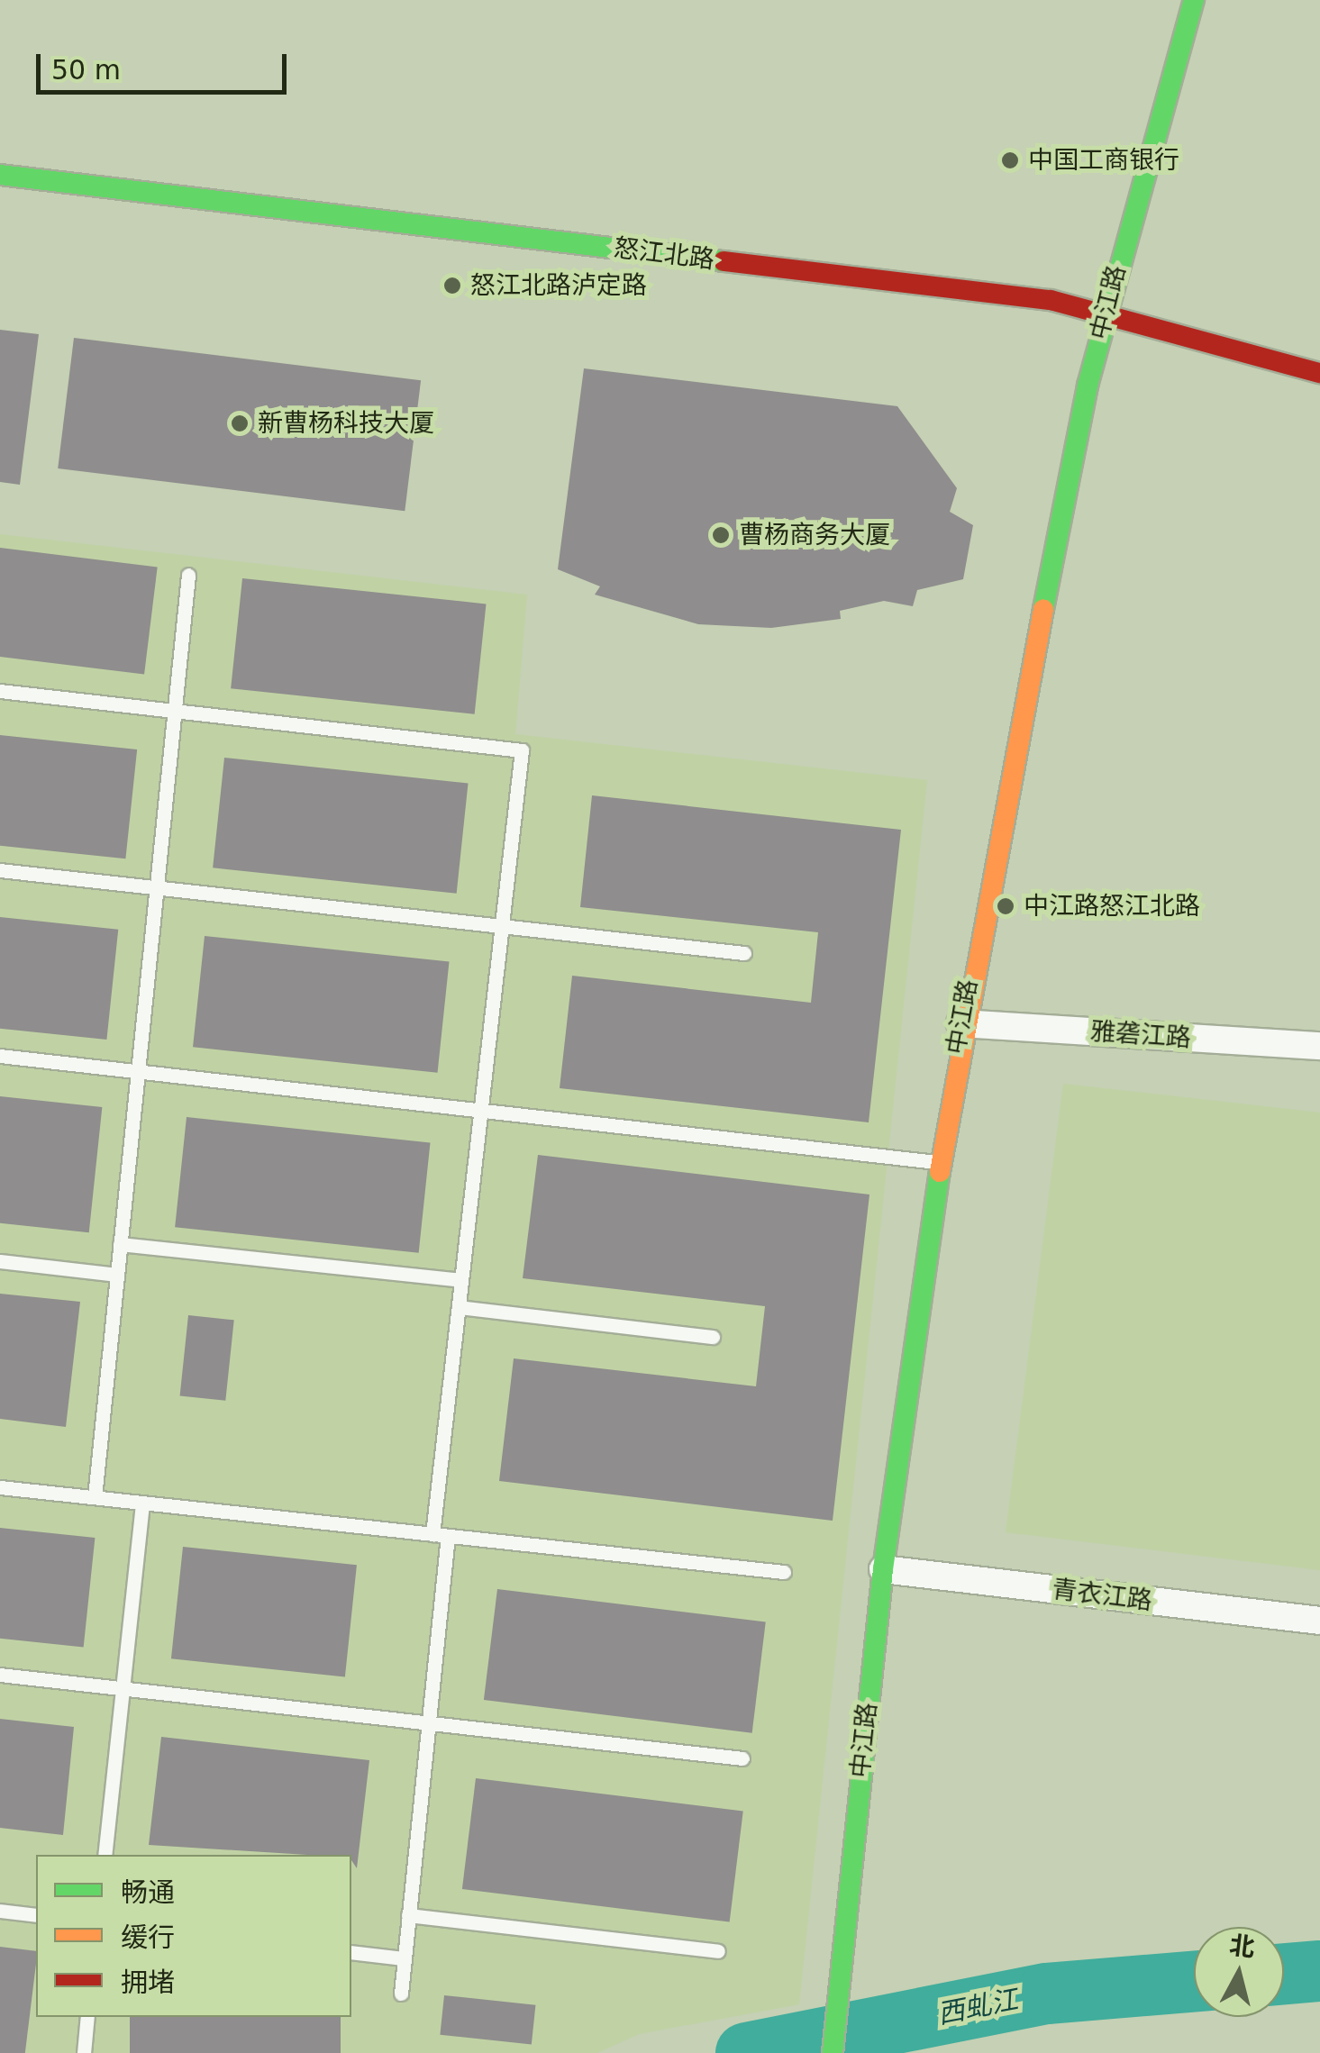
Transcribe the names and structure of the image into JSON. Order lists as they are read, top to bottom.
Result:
{
  "streets": {
    "street": [
      "怒江北路",
      "中江路",
      "雅砻江路",
      "青衣江路"
    ]
  },
  "crossings": [
    ["怒江北路", "中江路"],
    ["中江路", "雅砻江路"],
    ["中江路", "青衣江路"]
  ],
  "water": ["西虬江"],
  "places": [
    "中国工商银行",
    "怒江北路泸定路",
    "新曹杨科技大厦",
    "曹杨商务大厦",
    "中江路怒江北路"
  ],
  "legend": ["畅通", "缓行", "拥堵"],
  "scale_bar": "50 m",
  "north": "top"
}
